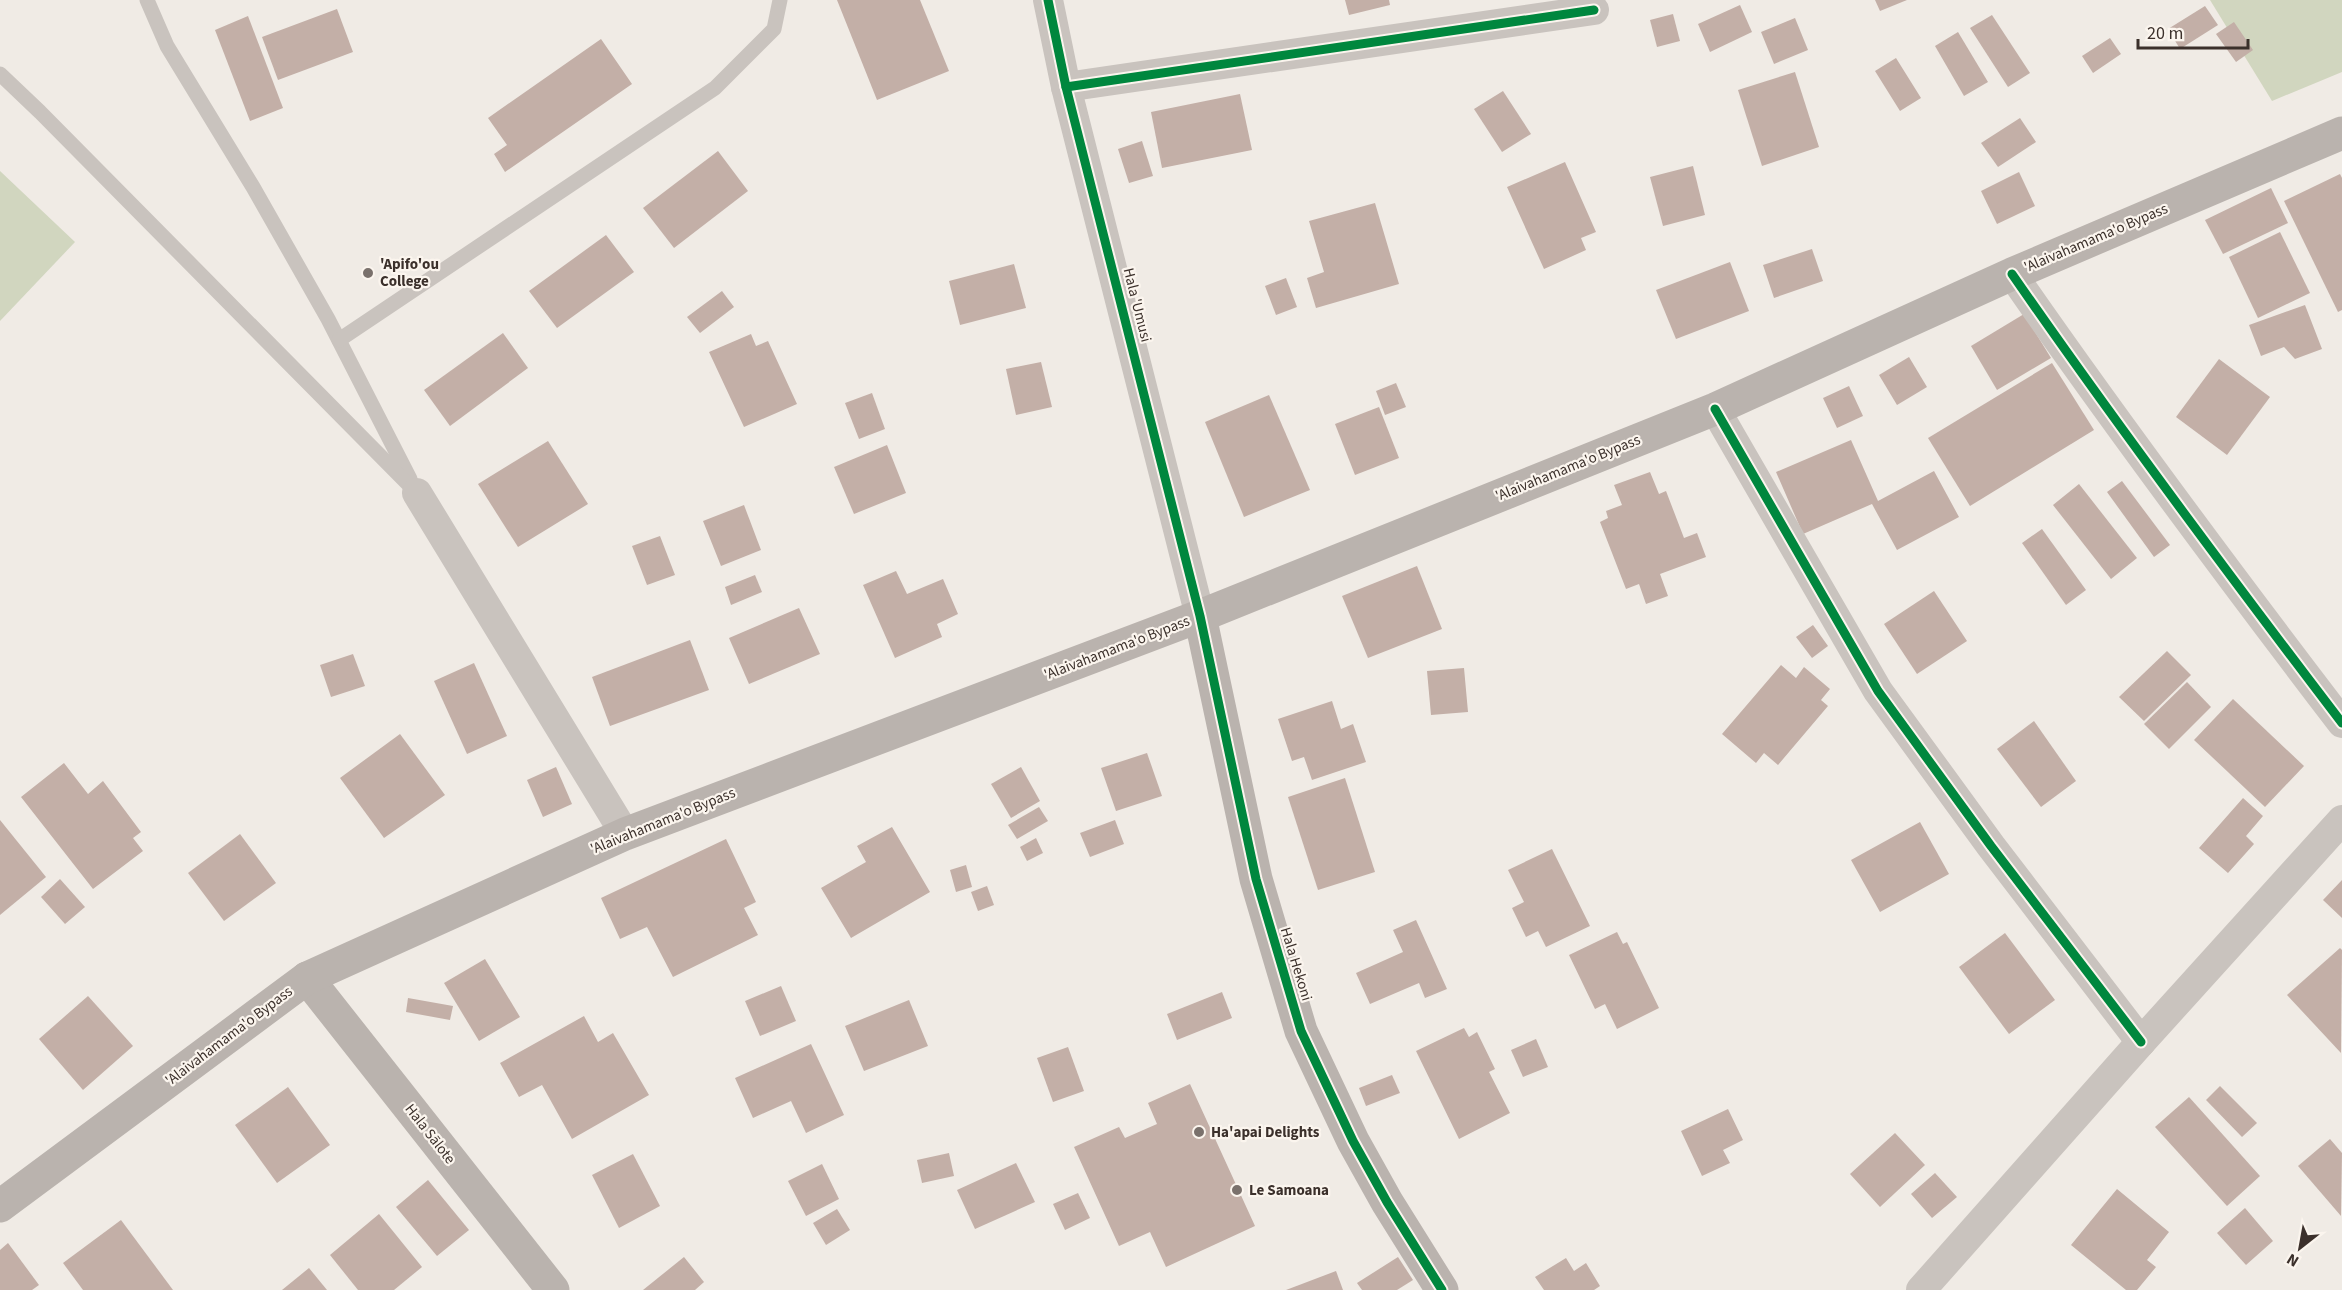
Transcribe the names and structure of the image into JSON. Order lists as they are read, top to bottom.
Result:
{
  "streets": {
    "main road": ["'Alaivahamama'o Bypass", "Hala Hekoni", "Hala Sālote"],
    "street": ["Hala 'Umusi"]
  },
  "crossings": [
    ["'Alaivahamama'o Bypass", "Hala 'Umusi"],
    ["'Alaivahamama'o Bypass", "Hala Hekoni"],
    ["'Alaivahamama'o Bypass", "Hala Sālote"],
    ["Hala 'Umusi", "Hala Hekoni"]
  ],
  "places": ["'Apifo'ou College", "Ha'apai Delights", "Le Samoana"],
  "scale_bar": "20 m",
  "north": "bottom left"
}
